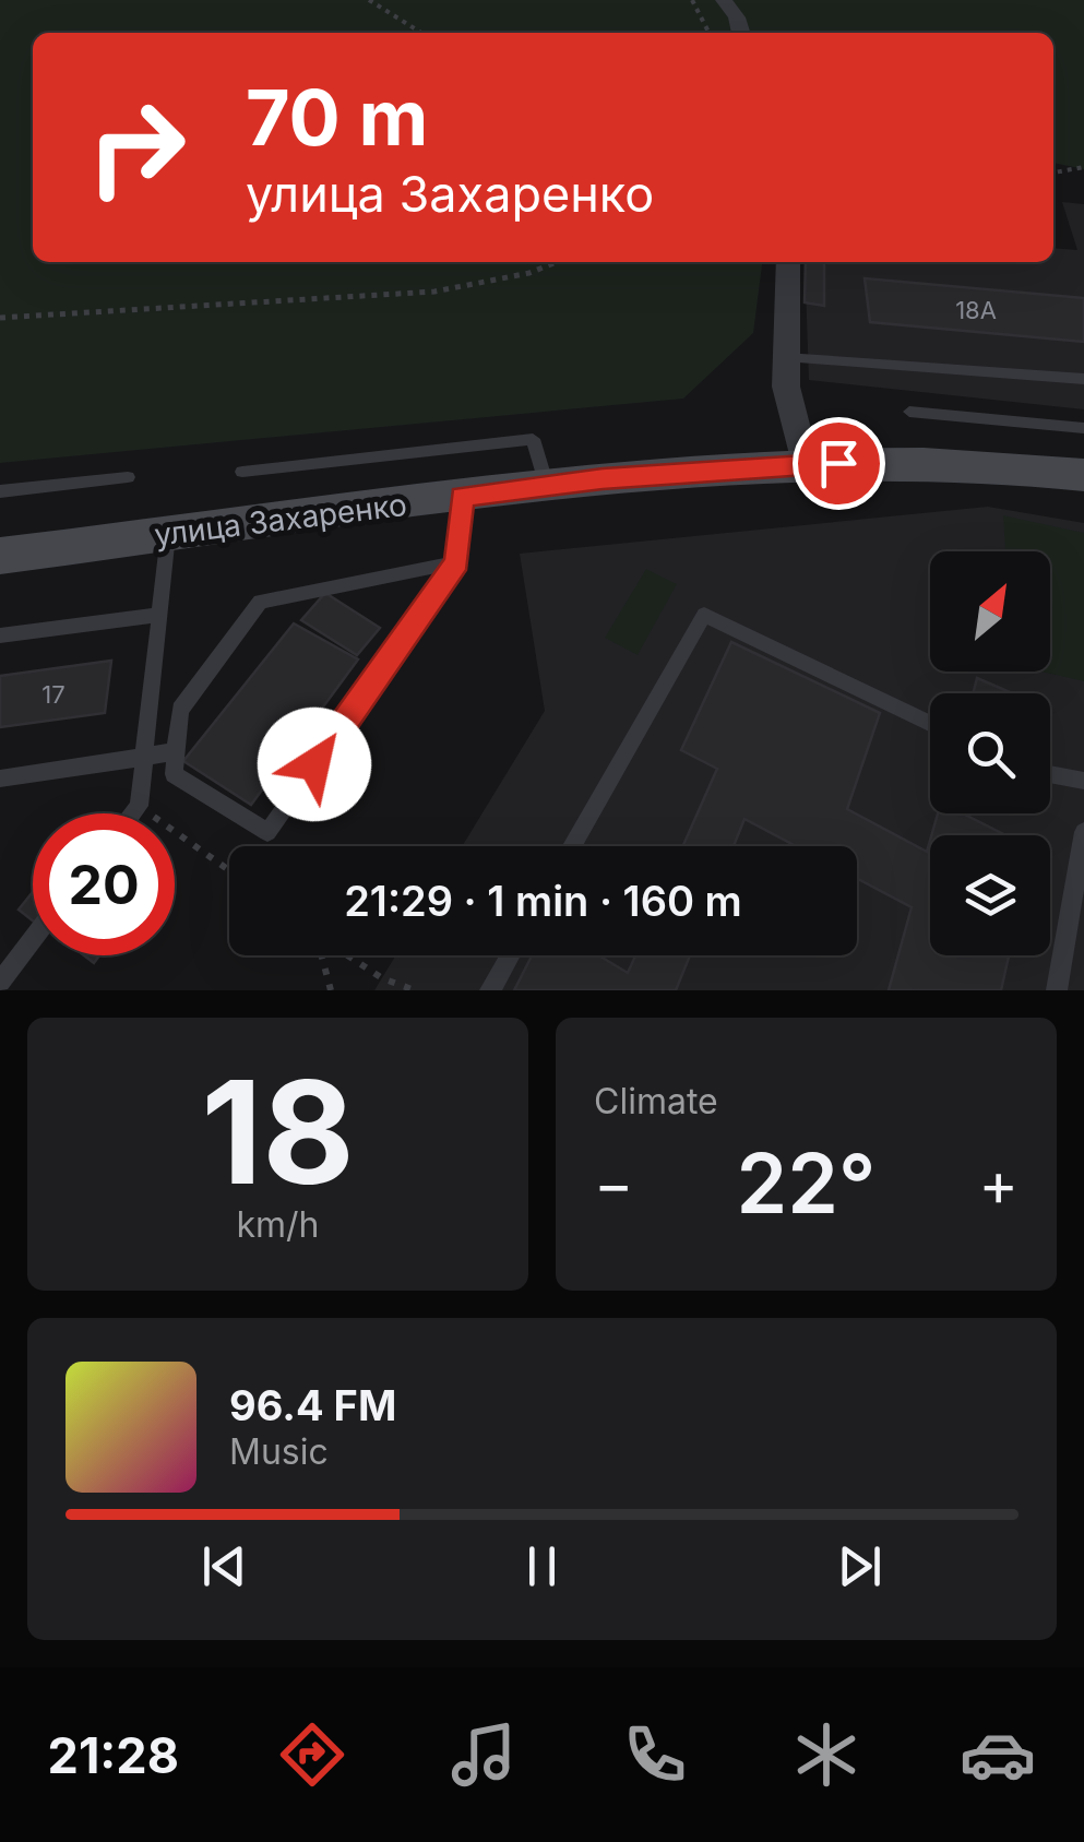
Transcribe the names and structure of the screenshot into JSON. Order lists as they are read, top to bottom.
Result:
{
  "streets": {
    "street": ["улица Захаренко"]
  },
  "house_numbers": ["18А", "17"],
  "north": "top right",
  "page": {
    "turn": ["70 m", "улица Захаренко"],
    "limit": "20",
    "trip": "21:29 · 1 min · 160 m",
    "tile": [
      ["18", "km/h"],
      "Climate"
    ],
    "heat": ["−", "22°", "+"],
    "song": ["96.4 FM", "Music"],
    "tabs": "21:28"
  }
}
